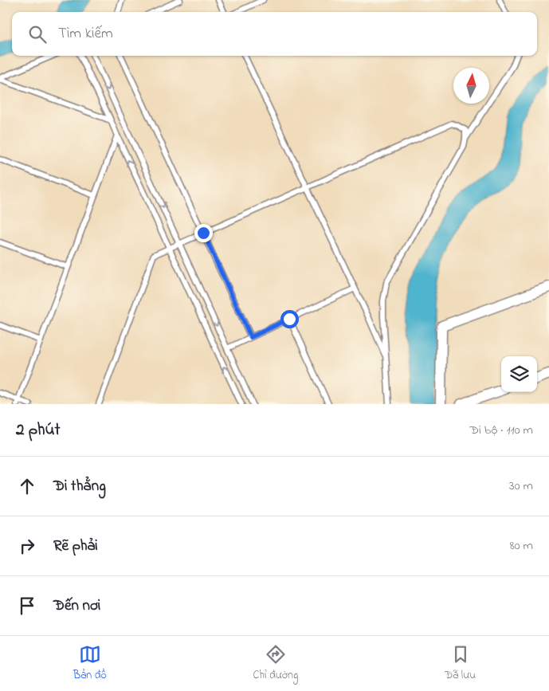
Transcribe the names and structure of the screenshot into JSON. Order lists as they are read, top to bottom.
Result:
{
  "north": "top",
  "page": {
    "search": "Tìm kiếm",
    "heading": ["2 phút", "Đi bộ · 110 m"],
    "list": [
      ["Đi thẳng", "30 m"],
      ["Rẽ phải", "80 m"],
      "Đến nơi"
    ],
    "nav": ["Bản đồ", "Chỉ đường", "Đã lưu"]
  }
}
